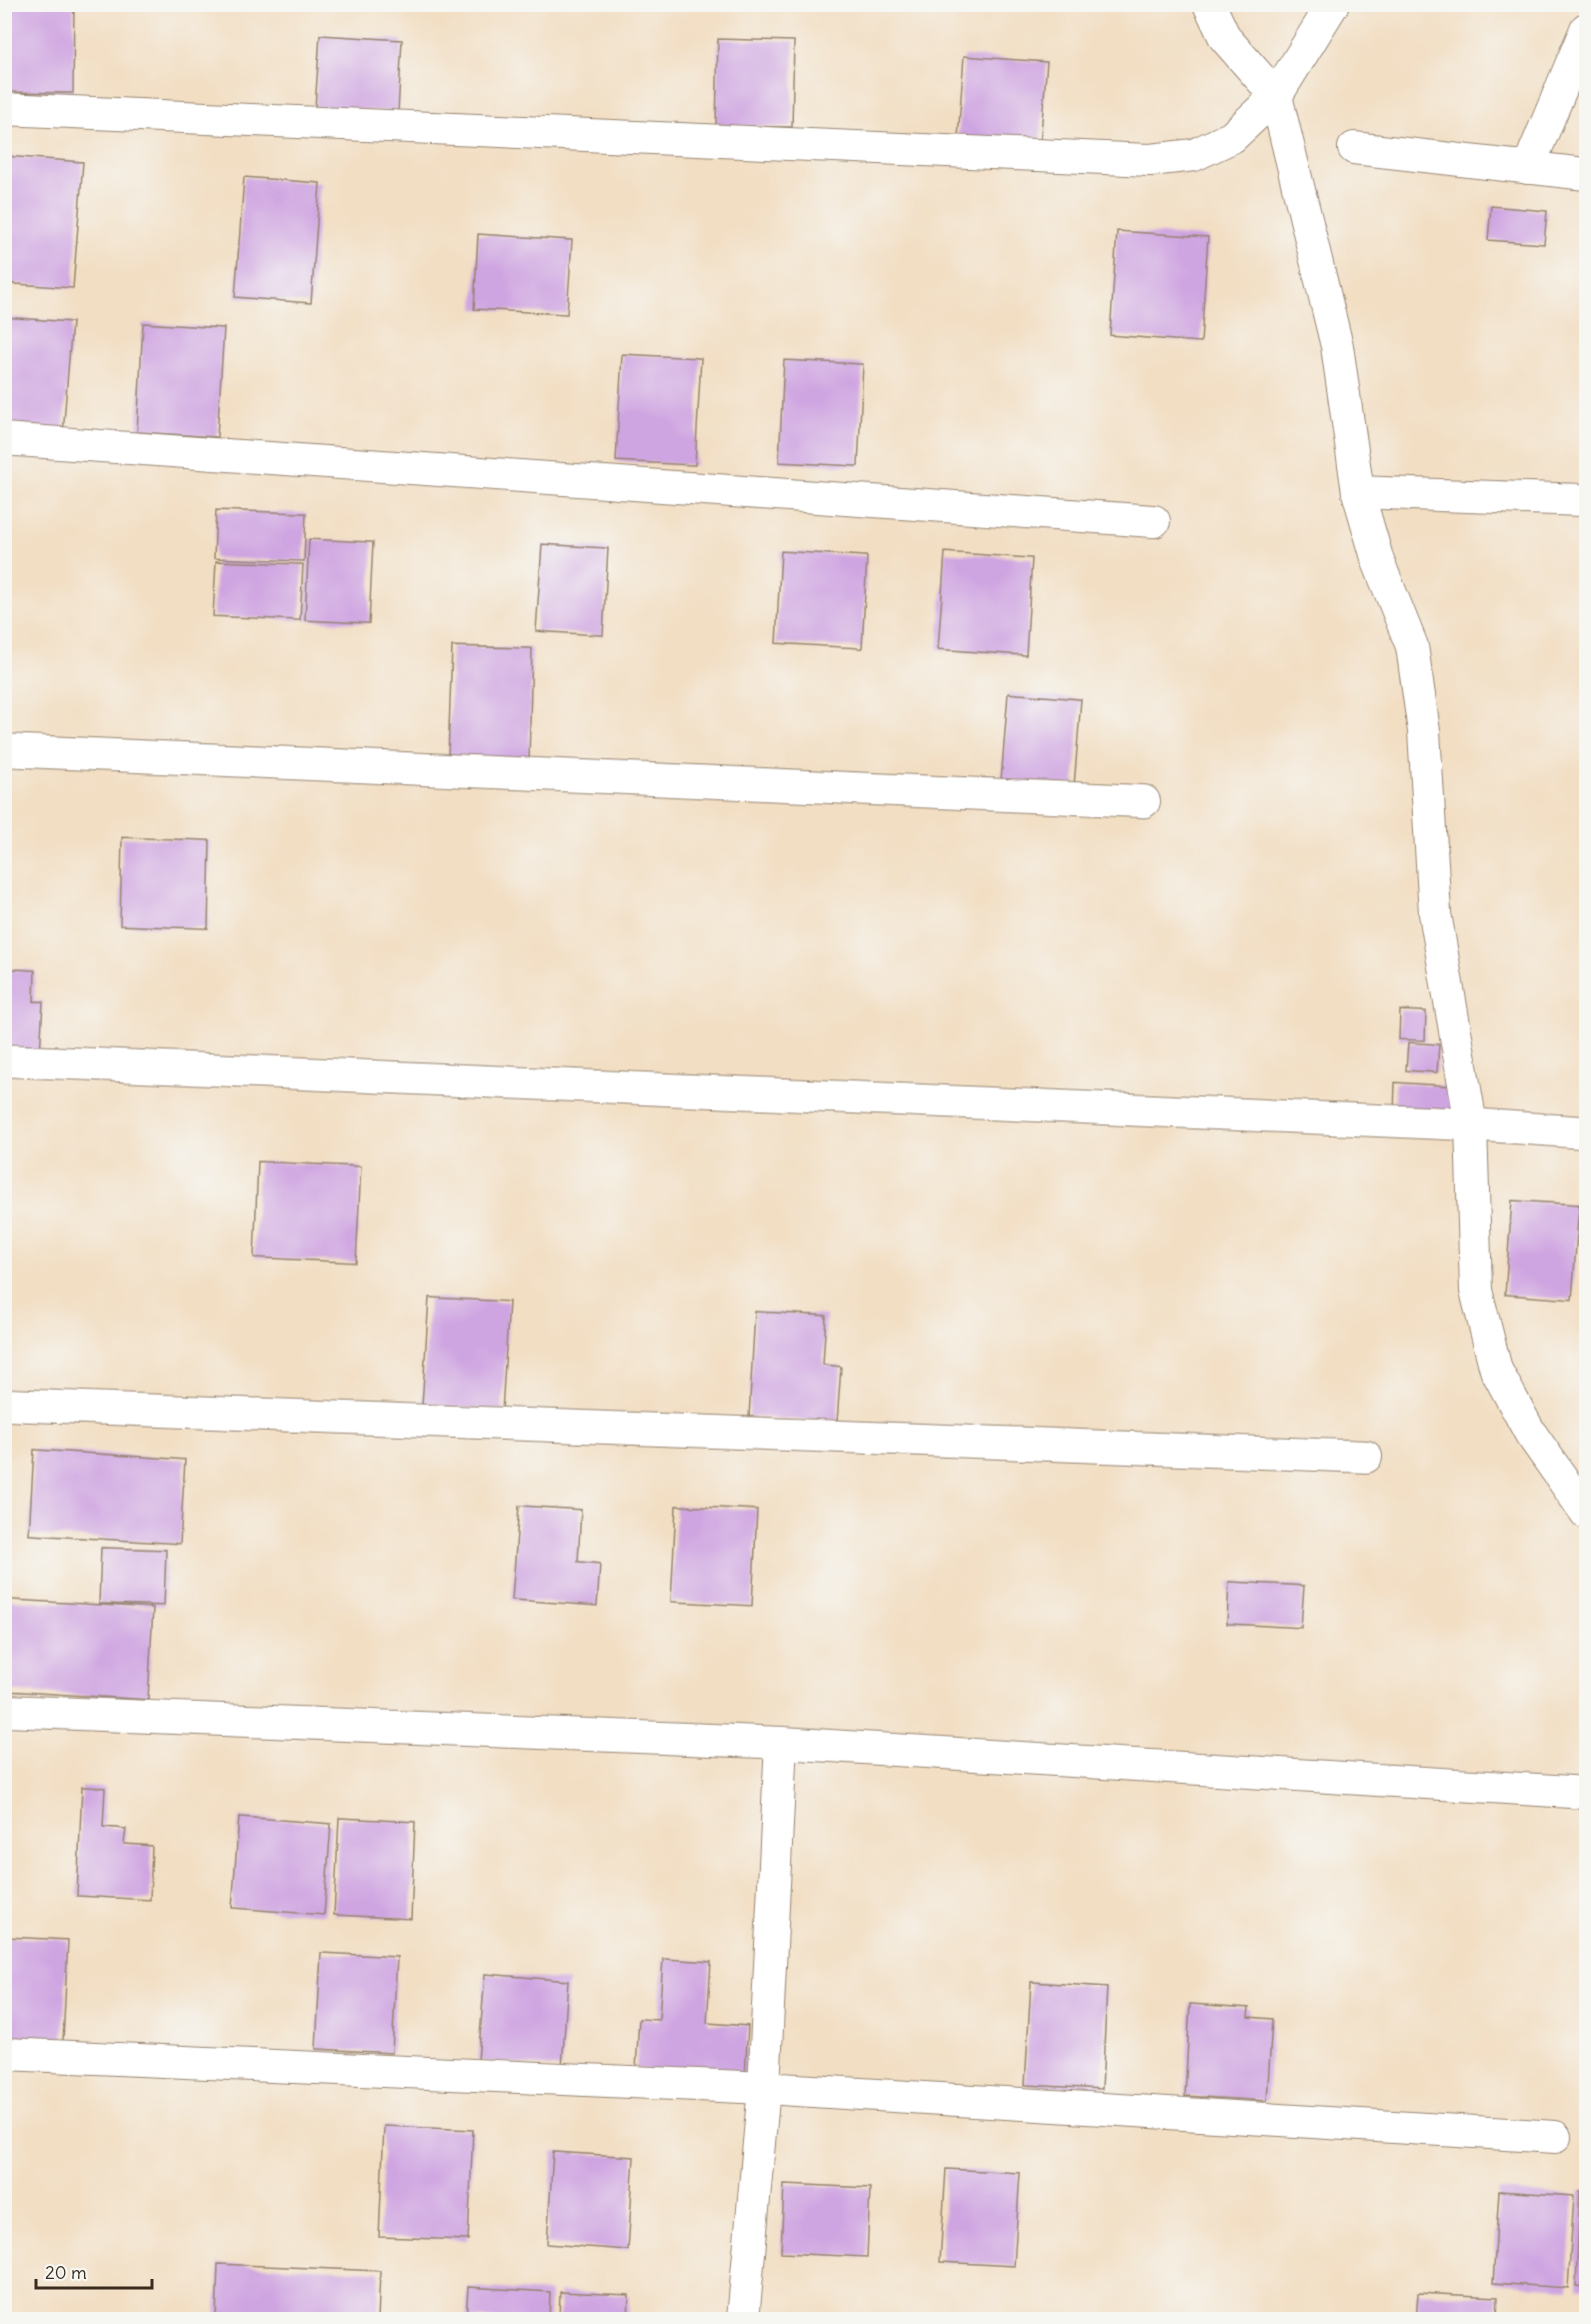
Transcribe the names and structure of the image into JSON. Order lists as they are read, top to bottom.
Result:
{
  "scale_bar": "20 m"
}
